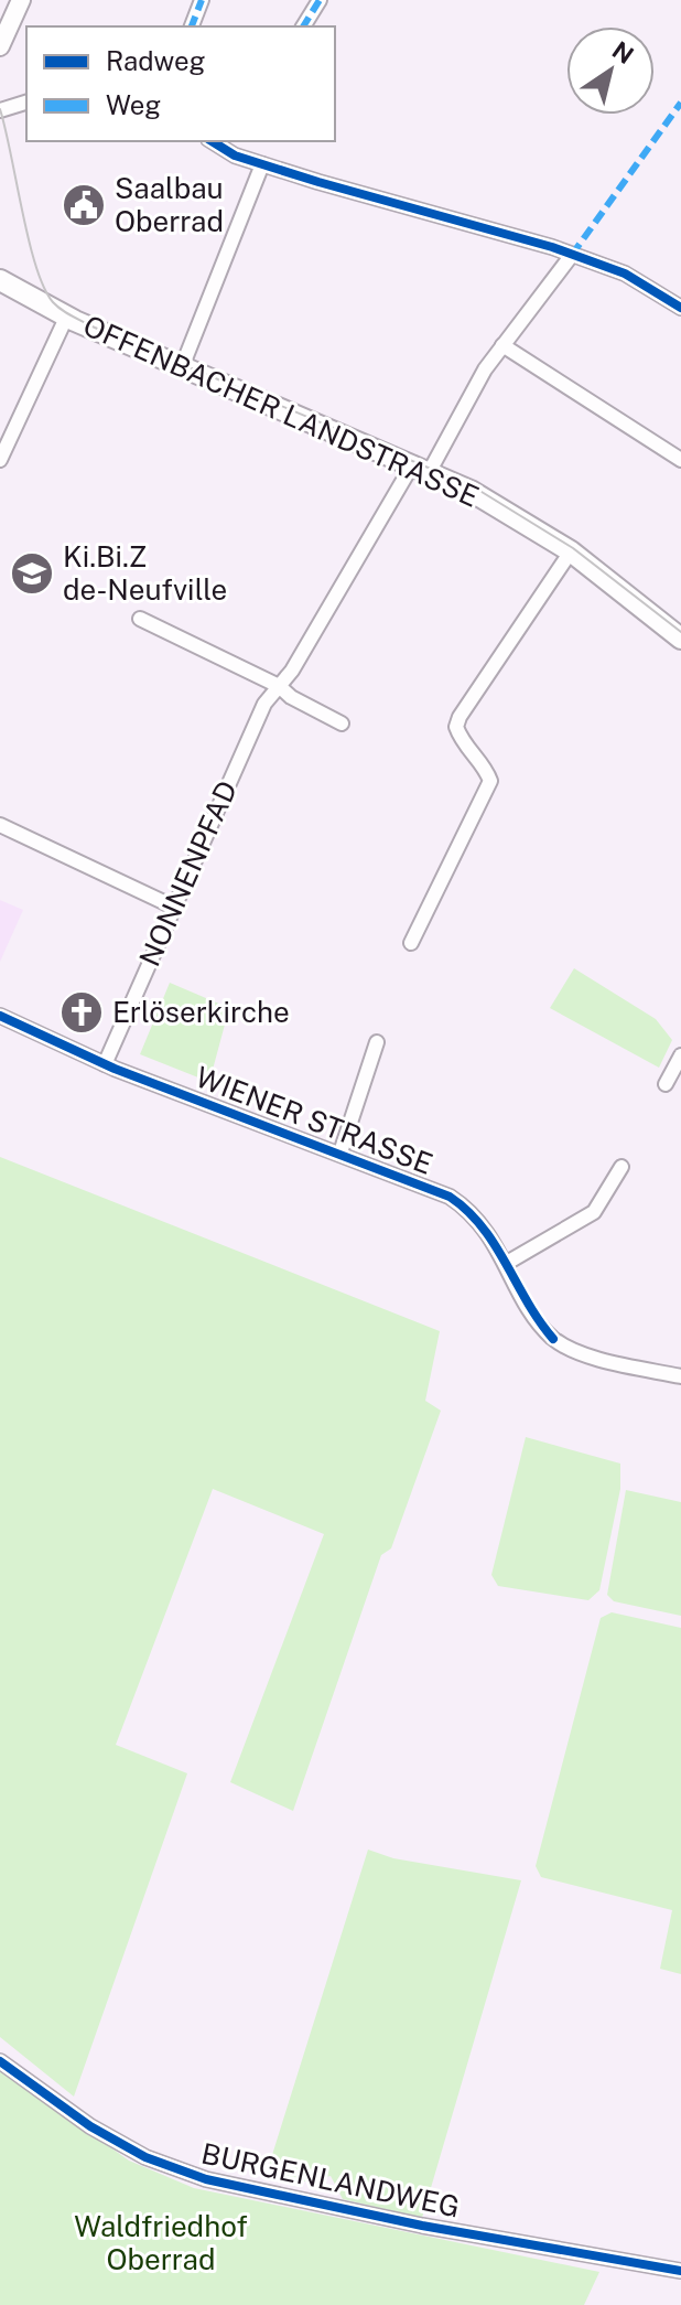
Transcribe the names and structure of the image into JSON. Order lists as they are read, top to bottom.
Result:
{
  "streets": {
    "main road": ["OFFENBACHER LANDSTRASSE"],
    "street": ["NONNENPFAD", "WIENER STRASSE", "BURGENLANDWEG"]
  },
  "crossings": [
    ["OFFENBACHER LANDSTRASSE", "NONNENPFAD"],
    ["NONNENPFAD", "WIENER STRASSE"]
  ],
  "parks": ["Waldfriedhof Oberrad"],
  "places": {
    "public building": ["Saalbau Oberrad"],
    "school or university": ["Ki.Bi.Z de-Neufville"],
    "church": ["Erlöserkirche"]
  },
  "legend": ["Radweg", "Weg"],
  "north": "top right"
}
